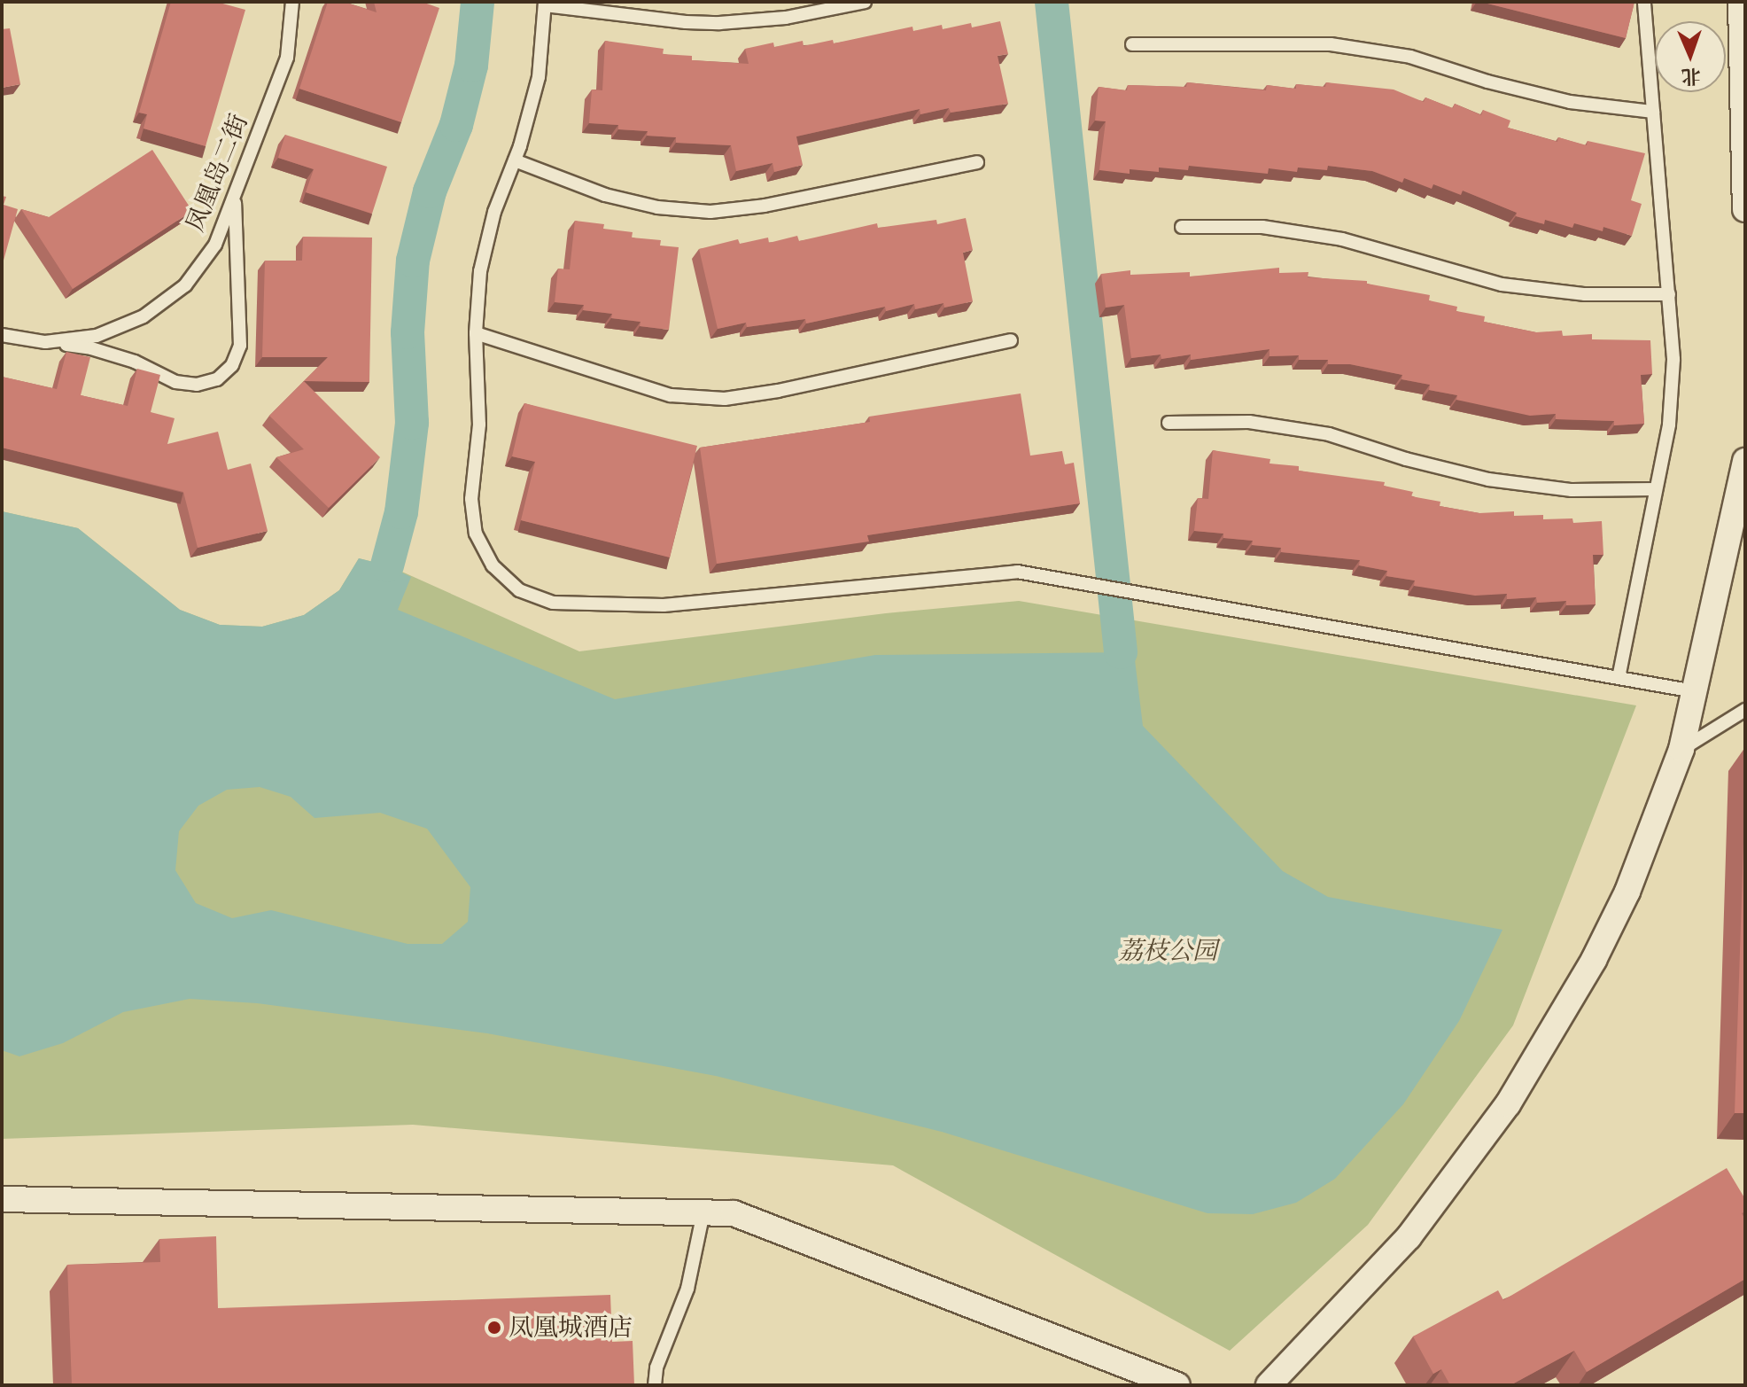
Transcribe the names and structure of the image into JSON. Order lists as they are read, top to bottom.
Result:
{
  "streets": {
    "lane": ["凤凰岛二街"]
  },
  "parks": ["荔枝公园"],
  "places": ["凤凰城酒店"],
  "north": "bottom"
}
